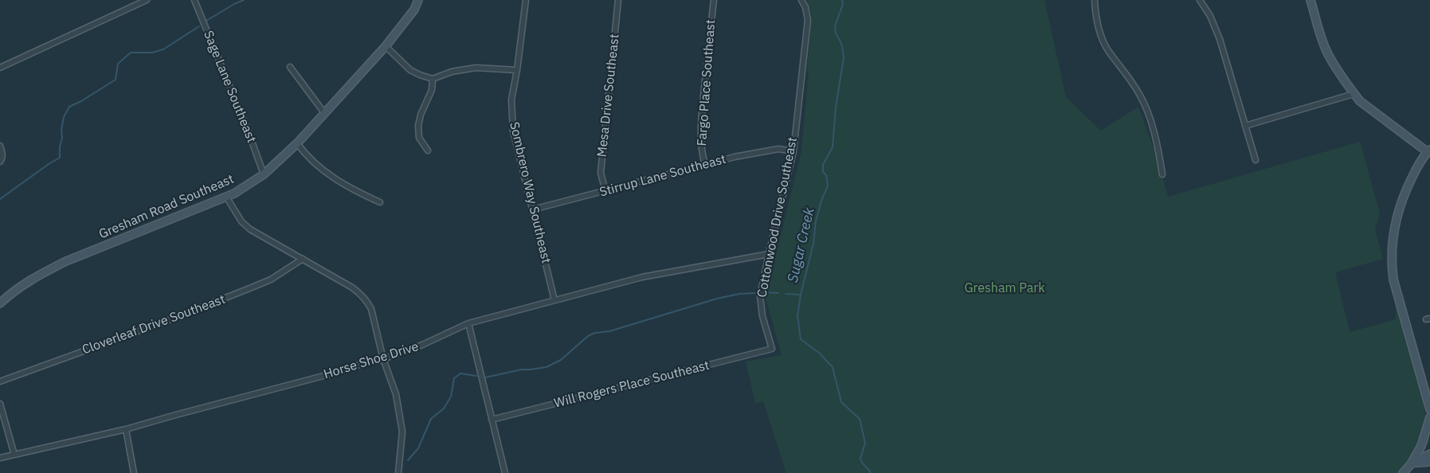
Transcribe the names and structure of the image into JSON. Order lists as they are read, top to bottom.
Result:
{
  "streets": {
    "street": [
      "Fargo Place Southeast",
      "Sage Lane Southeast",
      "Mesa Drive Southeast",
      "Stirrup Lane Southeast",
      "Sombrero Way Southeast",
      "Gresham Road Southeast",
      "Cottonwood Drive Southeast",
      "Cloverleaf Drive Southeast",
      "Horse Shoe Drive",
      "Will Rogers Place Southeast"
    ]
  },
  "crossings": [
    ["Fargo Place Southeast", "Stirrup Lane Southeast"],
    ["Sage Lane Southeast", "Gresham Road Southeast"],
    ["Mesa Drive Southeast", "Stirrup Lane Southeast"],
    ["Stirrup Lane Southeast", "Sombrero Way Southeast"],
    ["Stirrup Lane Southeast", "Cottonwood Drive Southeast"],
    ["Sombrero Way Southeast", "Horse Shoe Drive"],
    ["Cottonwood Drive Southeast", "Horse Shoe Drive"],
    ["Cottonwood Drive Southeast", "Will Rogers Place Southeast"]
  ],
  "water": ["Sugar Creek"],
  "parks": ["Gresham Park"]
}
